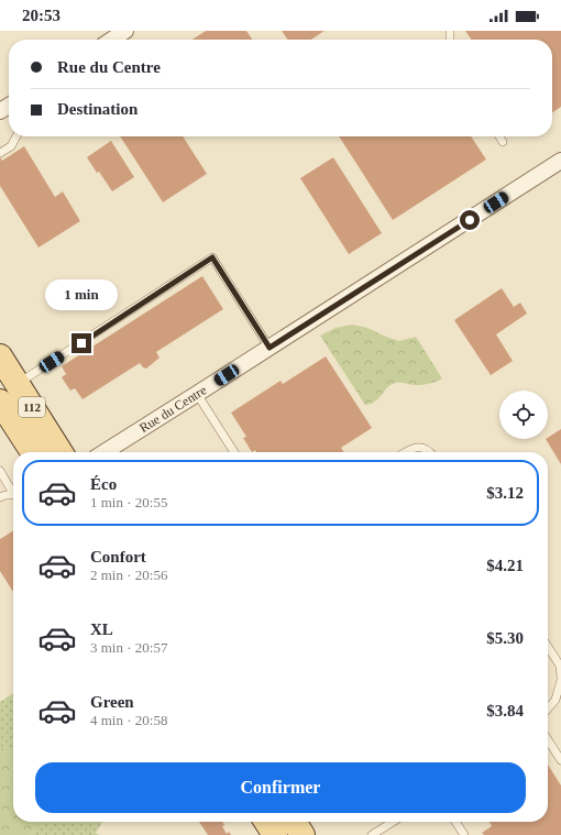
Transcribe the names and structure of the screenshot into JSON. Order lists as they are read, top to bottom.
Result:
{
  "streets": {
    "main road": ["112"],
    "street": ["Rue du Centre"]
  },
  "page": {
    "status": "20:53",
    "banner": ["Rue du Centre", "Destination"],
    "bubble": "1 min",
    "list": [
      {
        "name": "Éco",
        "note": "1 min · 20:55",
        "value": "$3.12"
      },
      {
        "name": "Confort",
        "note": "2 min · 20:56",
        "value": "$4.21"
      },
      {
        "name": "XL",
        "note": "3 min · 20:57",
        "value": "$5.30"
      },
      {
        "name": "Green",
        "note": "4 min · 20:58",
        "value": "$3.84"
      }
    ],
    "buttons": "Confirmer"
  }
}
